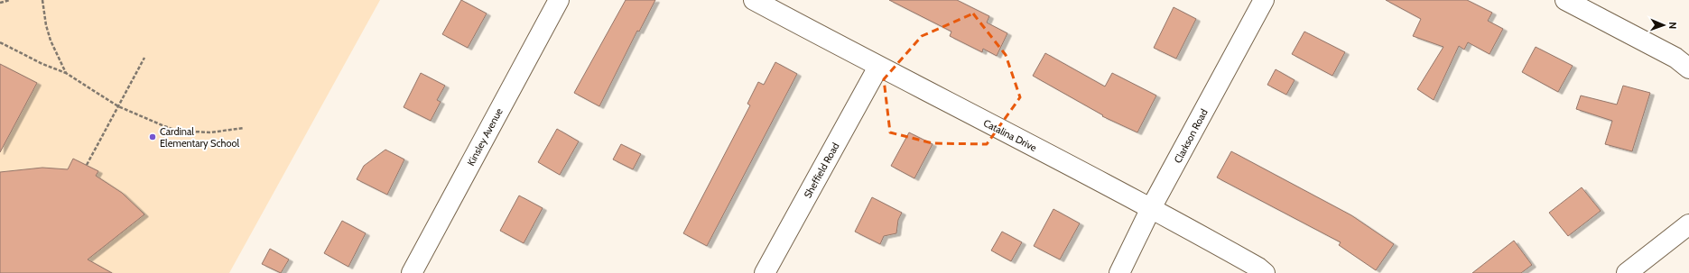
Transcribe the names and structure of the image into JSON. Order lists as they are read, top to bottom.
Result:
{
  "streets": {
    "street": [
      "Catalina Drive",
      "Clarkson Road",
      "Kinsley Avenue",
      "Sheffield Road"
    ]
  },
  "crossings": [
    ["Catalina Drive", "Clarkson Road"],
    ["Catalina Drive", "Sheffield Road"]
  ],
  "places": ["Cardinal Elementary School"],
  "north": "right"
}
